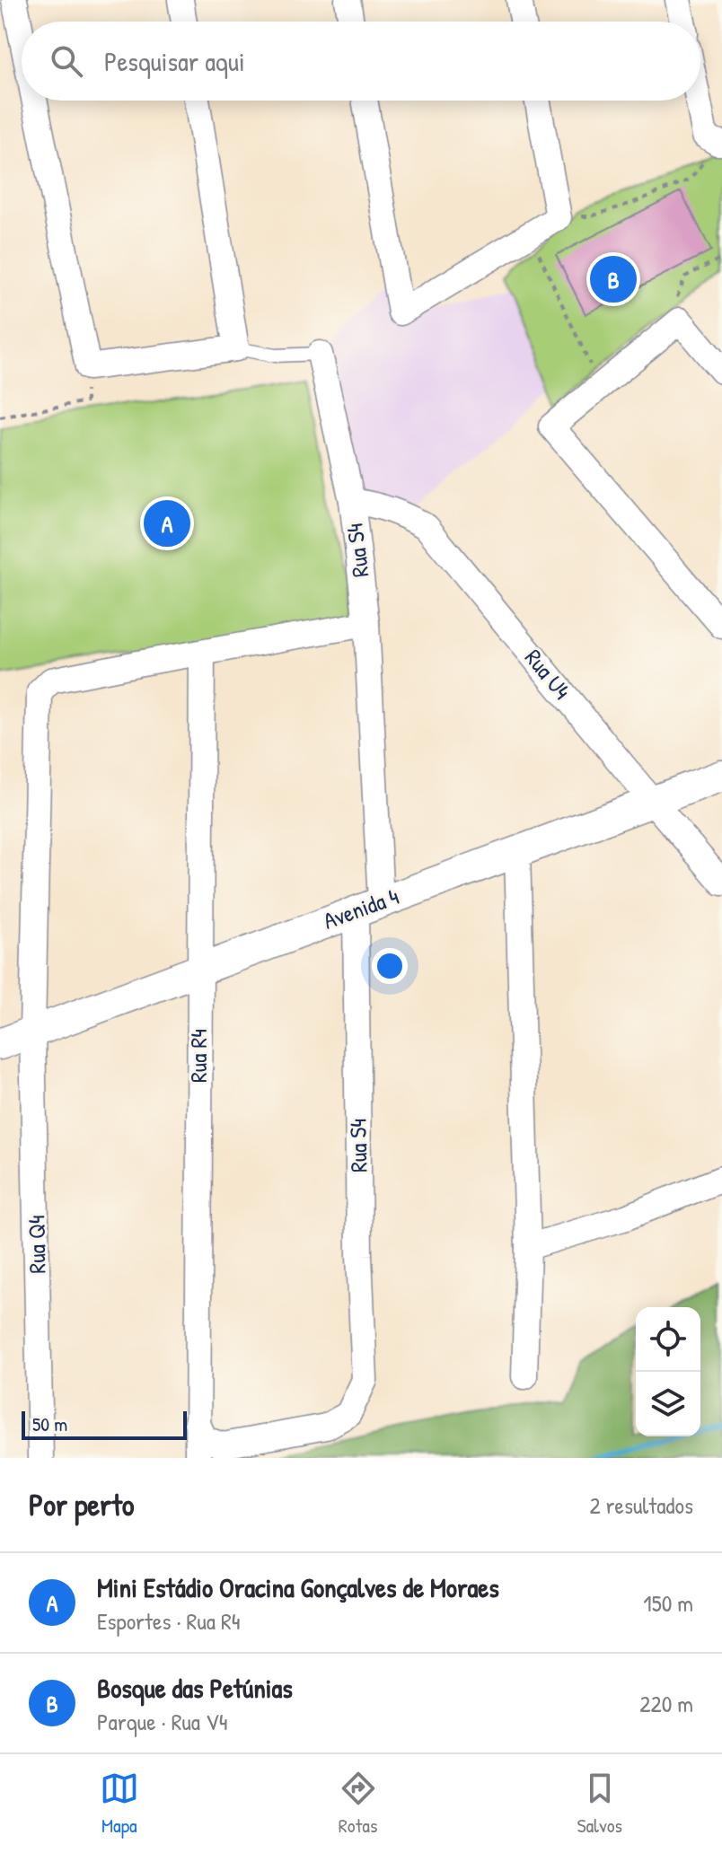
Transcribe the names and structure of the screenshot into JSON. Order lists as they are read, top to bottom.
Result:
{
  "streets": {
    "street": [
      "Rua S4",
      "Rua U4",
      "Avenida 4",
      "Rua R4",
      "Rua Q4"
    ]
  },
  "crossings": [
    ["Rua S4", "Rua U4"],
    ["Rua S4", "Avenida 4"],
    ["Rua S4", "Rua R4"],
    ["Rua U4", "Avenida 4"],
    ["Avenida 4", "Rua R4"],
    ["Avenida 4", "Rua Q4"],
    ["Rua R4", "Rua Q4"]
  ],
  "scale_bar": "50 m",
  "page": {
    "search": "Pesquisar aqui",
    "pins": ["B", "A"],
    "scale": "50 m",
    "heading": ["Por perto", "2 resultados"],
    "list": [
      {
        "mark": "A",
        "name": "Mini Estádio Oracina Gonçalves de Moraes",
        "note": "Esportes · Rua R4",
        "value": "150 m"
      },
      {
        "mark": "B",
        "name": "Bosque das Petúnias",
        "note": "Parque · Rua V4",
        "value": "220 m"
      }
    ],
    "nav": ["Mapa", "Rotas", "Salvos"]
  }
}
